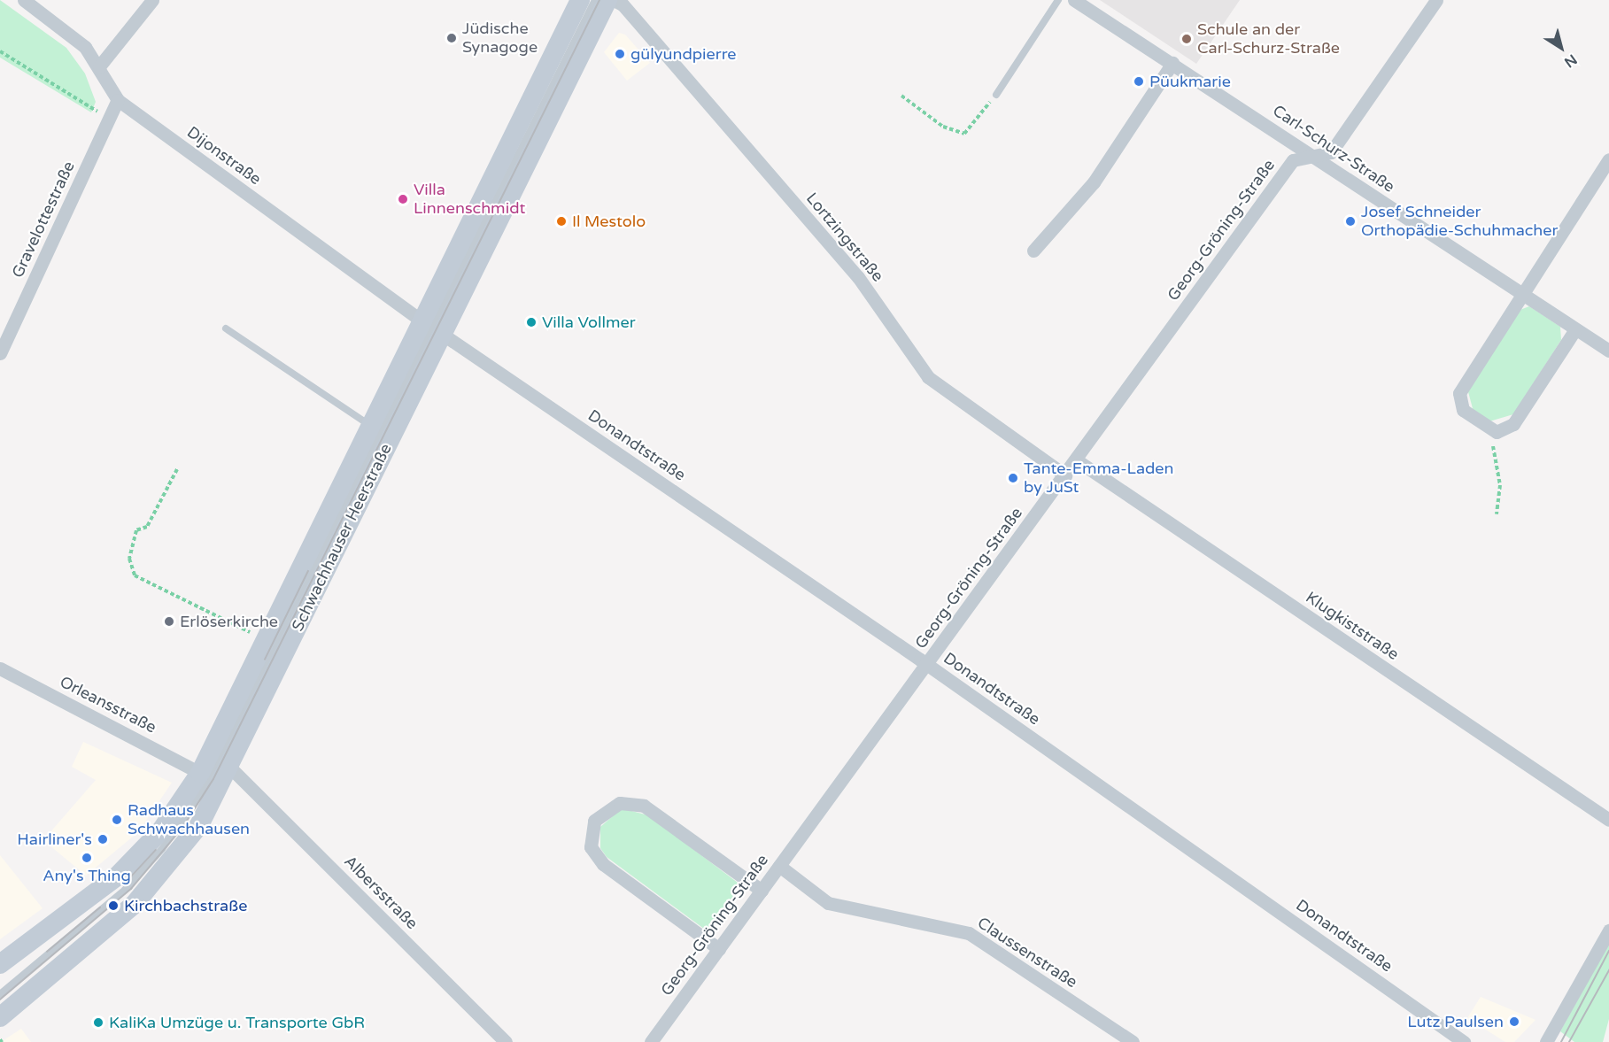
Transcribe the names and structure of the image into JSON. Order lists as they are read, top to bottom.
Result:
{
  "streets": {
    "main road": ["Schwachhauser Heerstraße"],
    "street": [
      "Carl-Schurz-Straße",
      "Dijonstraße",
      "Gravelottestraße",
      "Georg-Gröning-Straße",
      "Lortzingstraße",
      "Donandtstraße",
      "Klugkiststraße",
      "Orleansstraße",
      "Albersstraße",
      "Claussenstraße"
    ]
  },
  "crossings": [
    ["Carl-Schurz-Straße", "Georg-Gröning-Straße"],
    ["Dijonstraße", "Gravelottestraße"],
    ["Dijonstraße", "Schwachhauser Heerstraße"],
    ["Georg-Gröning-Straße", "Lortzingstraße"],
    ["Georg-Gröning-Straße", "Donandtstraße"],
    ["Georg-Gröning-Straße", "Klugkiststraße"],
    ["Georg-Gröning-Straße", "Claussenstraße"],
    ["Donandtstraße", "Schwachhauser Heerstraße"],
    ["Schwachhauser Heerstraße", "Orleansstraße"],
    ["Schwachhauser Heerstraße", "Albersstraße"]
  ],
  "places": [
    "Jüdische Synagoge",
    "Schule an der Carl-Schurz-Straße",
    "gülyundpierre",
    "Püukmarie",
    "Villa Linnenschmidt",
    "Il Mestolo",
    "Josef Schneider Orthopädie-Schuhmacher",
    "Villa Vollmer",
    "Tante-Emma-Laden by JuSt",
    "Erlöserkirche",
    "Radhaus Schwachhausen",
    "Hairliner's",
    "Any's Thing",
    "Kirchbachstraße",
    "Lutz Paulsen",
    "KaliKa Umzüge u. Transporte GbR"
  ],
  "north": "bottom right"
}
